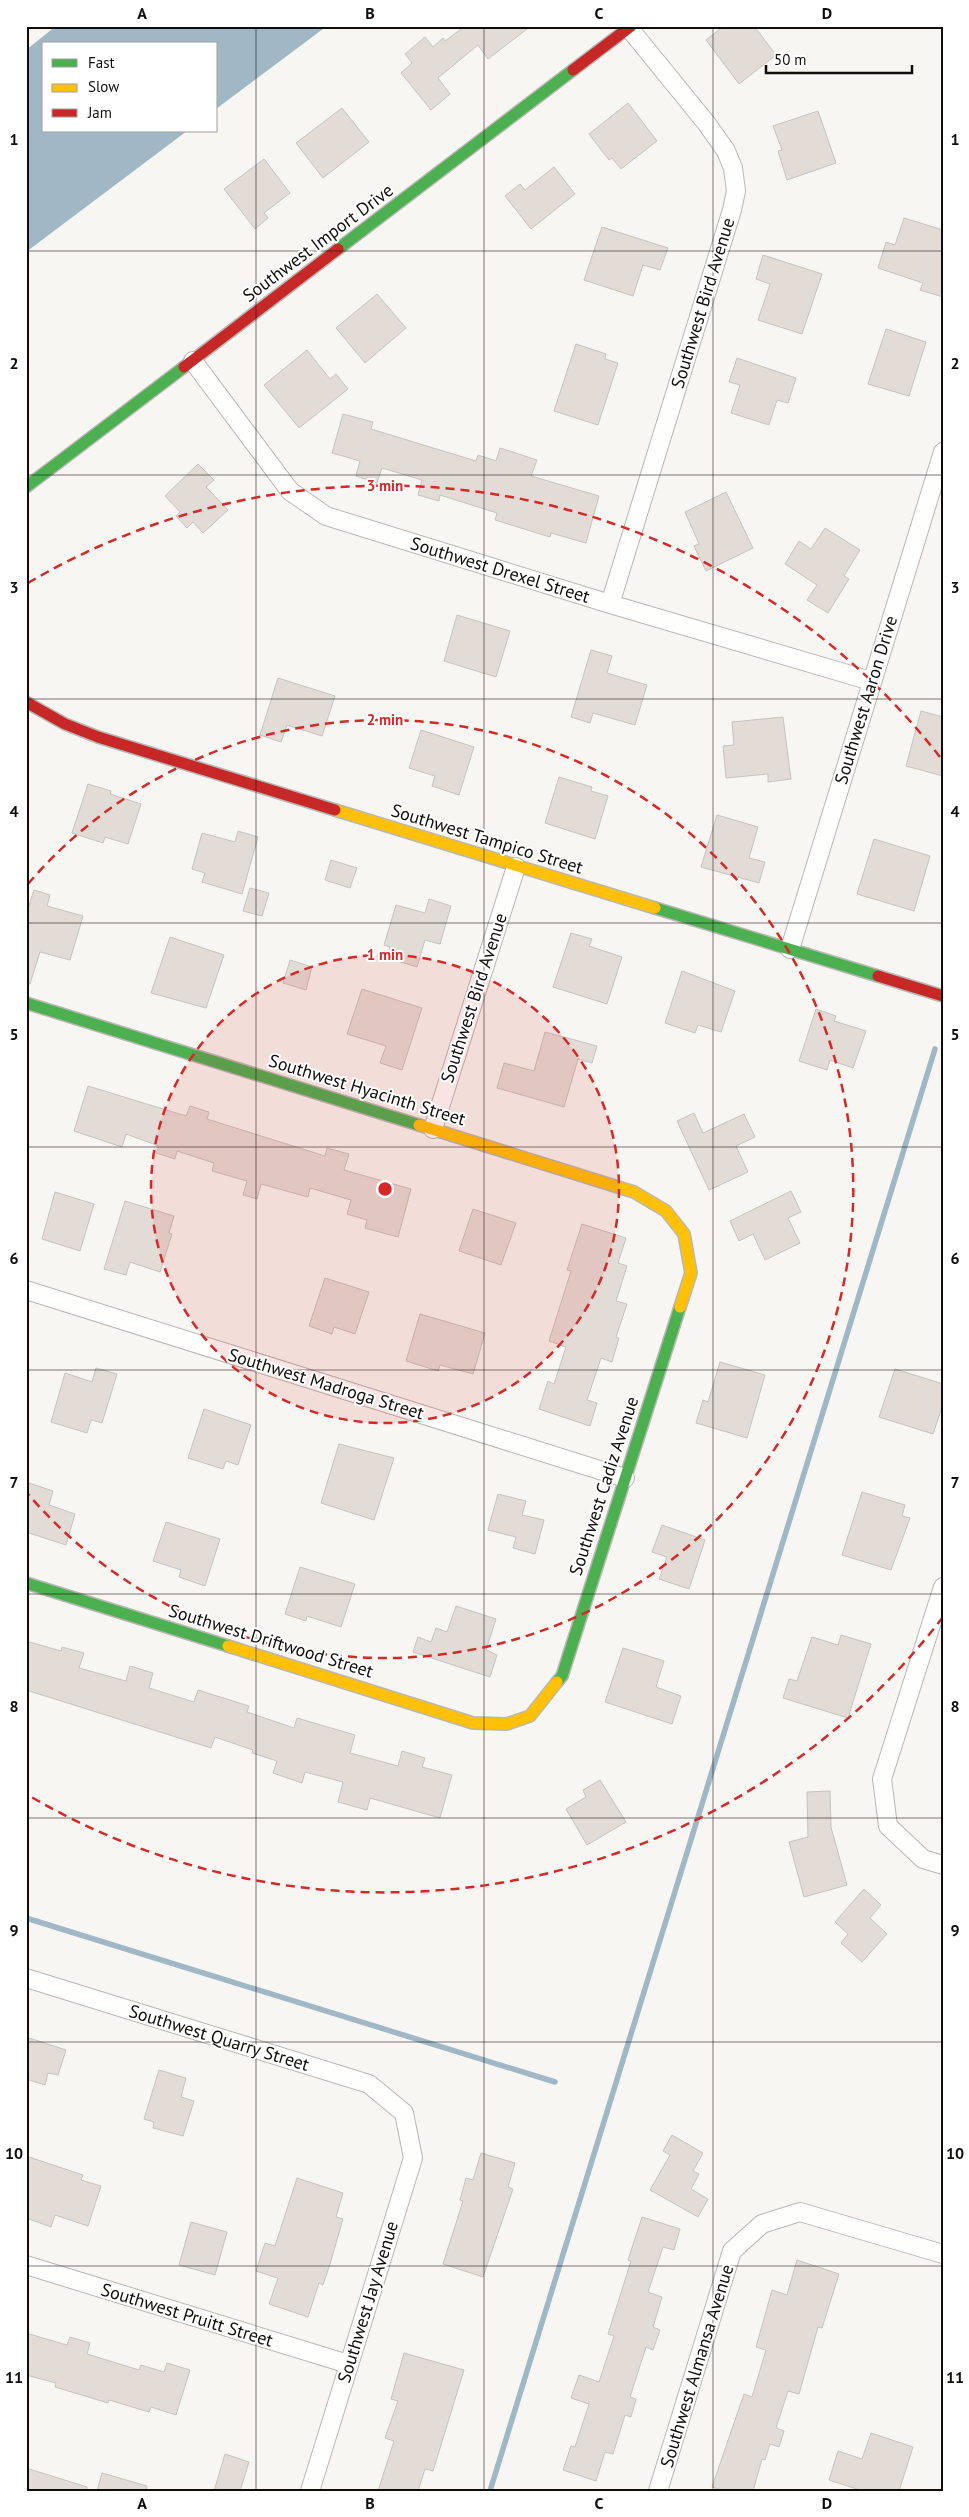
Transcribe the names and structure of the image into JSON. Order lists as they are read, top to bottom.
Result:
{
  "streets": {
    "street": [
      "Southwest Import Drive",
      "Southwest Bird Avenue",
      "Southwest Drexel Street",
      "Southwest Aaron Drive",
      "Southwest Tampico Street",
      "Southwest Hyacinth Street",
      "Southwest Madroga Street",
      "Southwest Cadiz Avenue",
      "Southwest Driftwood Street",
      "Southwest Quarry Street",
      "Southwest Jay Avenue",
      "Southwest Pruitt Street",
      "Southwest Almansa Avenue"
    ]
  },
  "crossings": [
    ["Southwest Import Drive", "Southwest Bird Avenue"],
    ["Southwest Import Drive", "Southwest Drexel Street"],
    ["Southwest Bird Avenue", "Southwest Drexel Street"],
    ["Southwest Bird Avenue", "Southwest Tampico Street"],
    ["Southwest Bird Avenue", "Southwest Hyacinth Street"],
    ["Southwest Drexel Street", "Southwest Aaron Drive"],
    ["Southwest Aaron Drive", "Southwest Tampico Street"],
    ["Southwest Hyacinth Street", "Southwest Cadiz Avenue"],
    ["Southwest Madroga Street", "Southwest Cadiz Avenue"],
    ["Southwest Cadiz Avenue", "Southwest Driftwood Street"],
    ["Southwest Quarry Street", "Southwest Jay Avenue"],
    ["Southwest Jay Avenue", "Southwest Pruitt Street"]
  ],
  "legend": ["Fast", "Slow", "Jam"],
  "scale_bar": "50 m",
  "grid": {
    "columns": [
      "A",
      "B",
      "C",
      "D"
    ],
    "rows": [
      "1",
      "2",
      "3",
      "4",
      "5",
      "6",
      "7",
      "8",
      "9",
      "10",
      "11"
    ]
  },
  "rings": ["3 min", "2 min", "1 min"]
}
